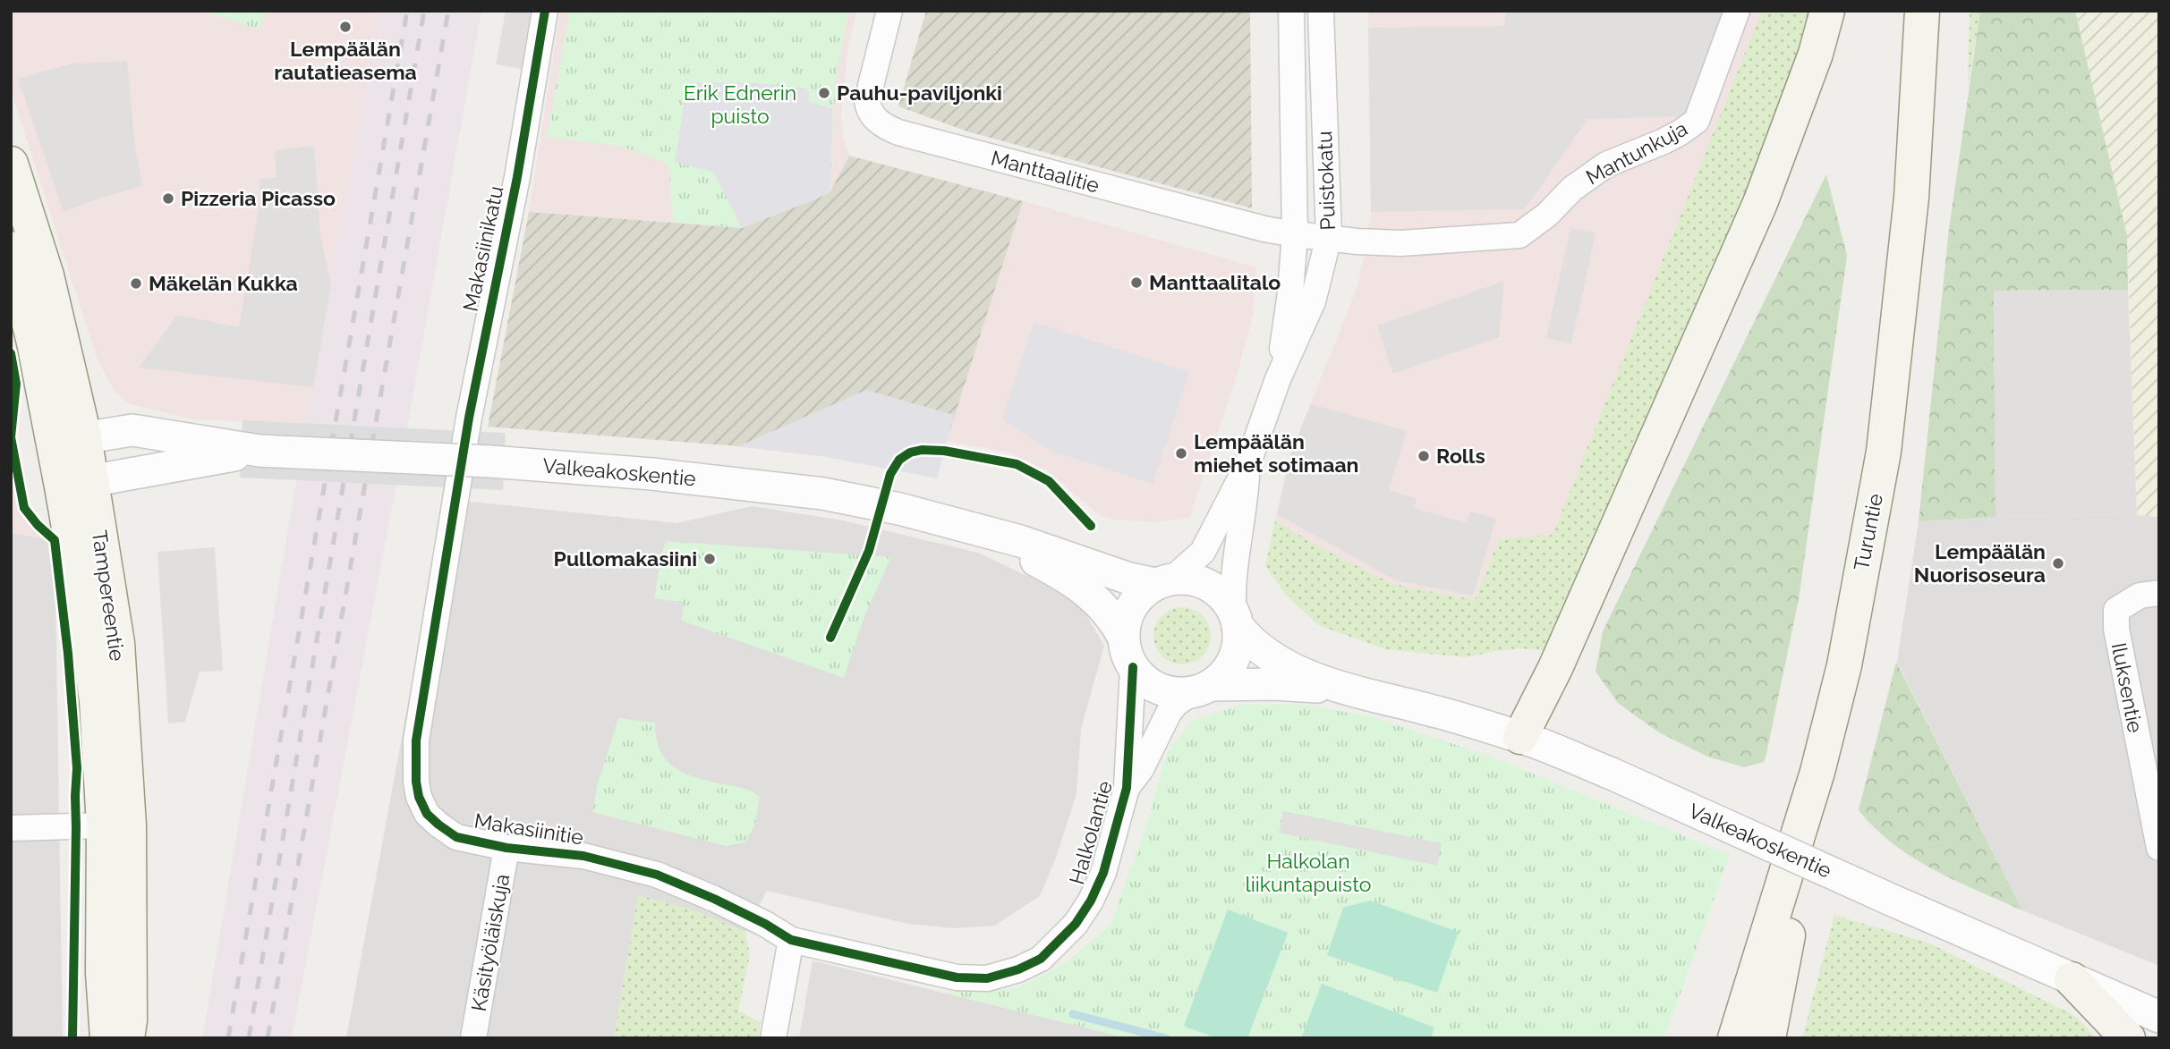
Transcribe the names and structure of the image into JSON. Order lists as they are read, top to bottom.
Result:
{
  "streets": {
    "main road": ["Turuntie", "Tampereentie"],
    "street": [
      "Mantunkuja",
      "Manttaalitie",
      "Puistokatu",
      "Makasiinikatu",
      "Valkeakoskentie",
      "Iluksentie",
      "Makasiinitie",
      "Halkolantie",
      "Käsityöläiskuja"
    ]
  },
  "crossings": [
    ["Mantunkuja", "Manttaalitie"],
    ["Mantunkuja", "Puistokatu"],
    ["Manttaalitie", "Puistokatu"],
    ["Puistokatu", "Valkeakoskentie"],
    ["Puistokatu", "Halkolantie"],
    ["Makasiinikatu", "Makasiinitie"],
    ["Valkeakoskentie", "Tampereentie"],
    ["Valkeakoskentie", "Halkolantie"],
    ["Makasiinitie", "Halkolantie"],
    ["Makasiinitie", "Käsityöläiskuja"]
  ],
  "parks": ["Erik Ednerin puisto", "Halkolan liikuntapuisto"],
  "places": [
    "Lempäälän rautatieasema",
    "Pauhu-paviljonki",
    "Pizzeria Picasso",
    "Manttaalitalo",
    "Mäkelän Kukka",
    "Lempäälän miehet sotimaan",
    "Rolls",
    "Pullomakasiini",
    "Lempäälän Nuorisoseura"
  ]
}
